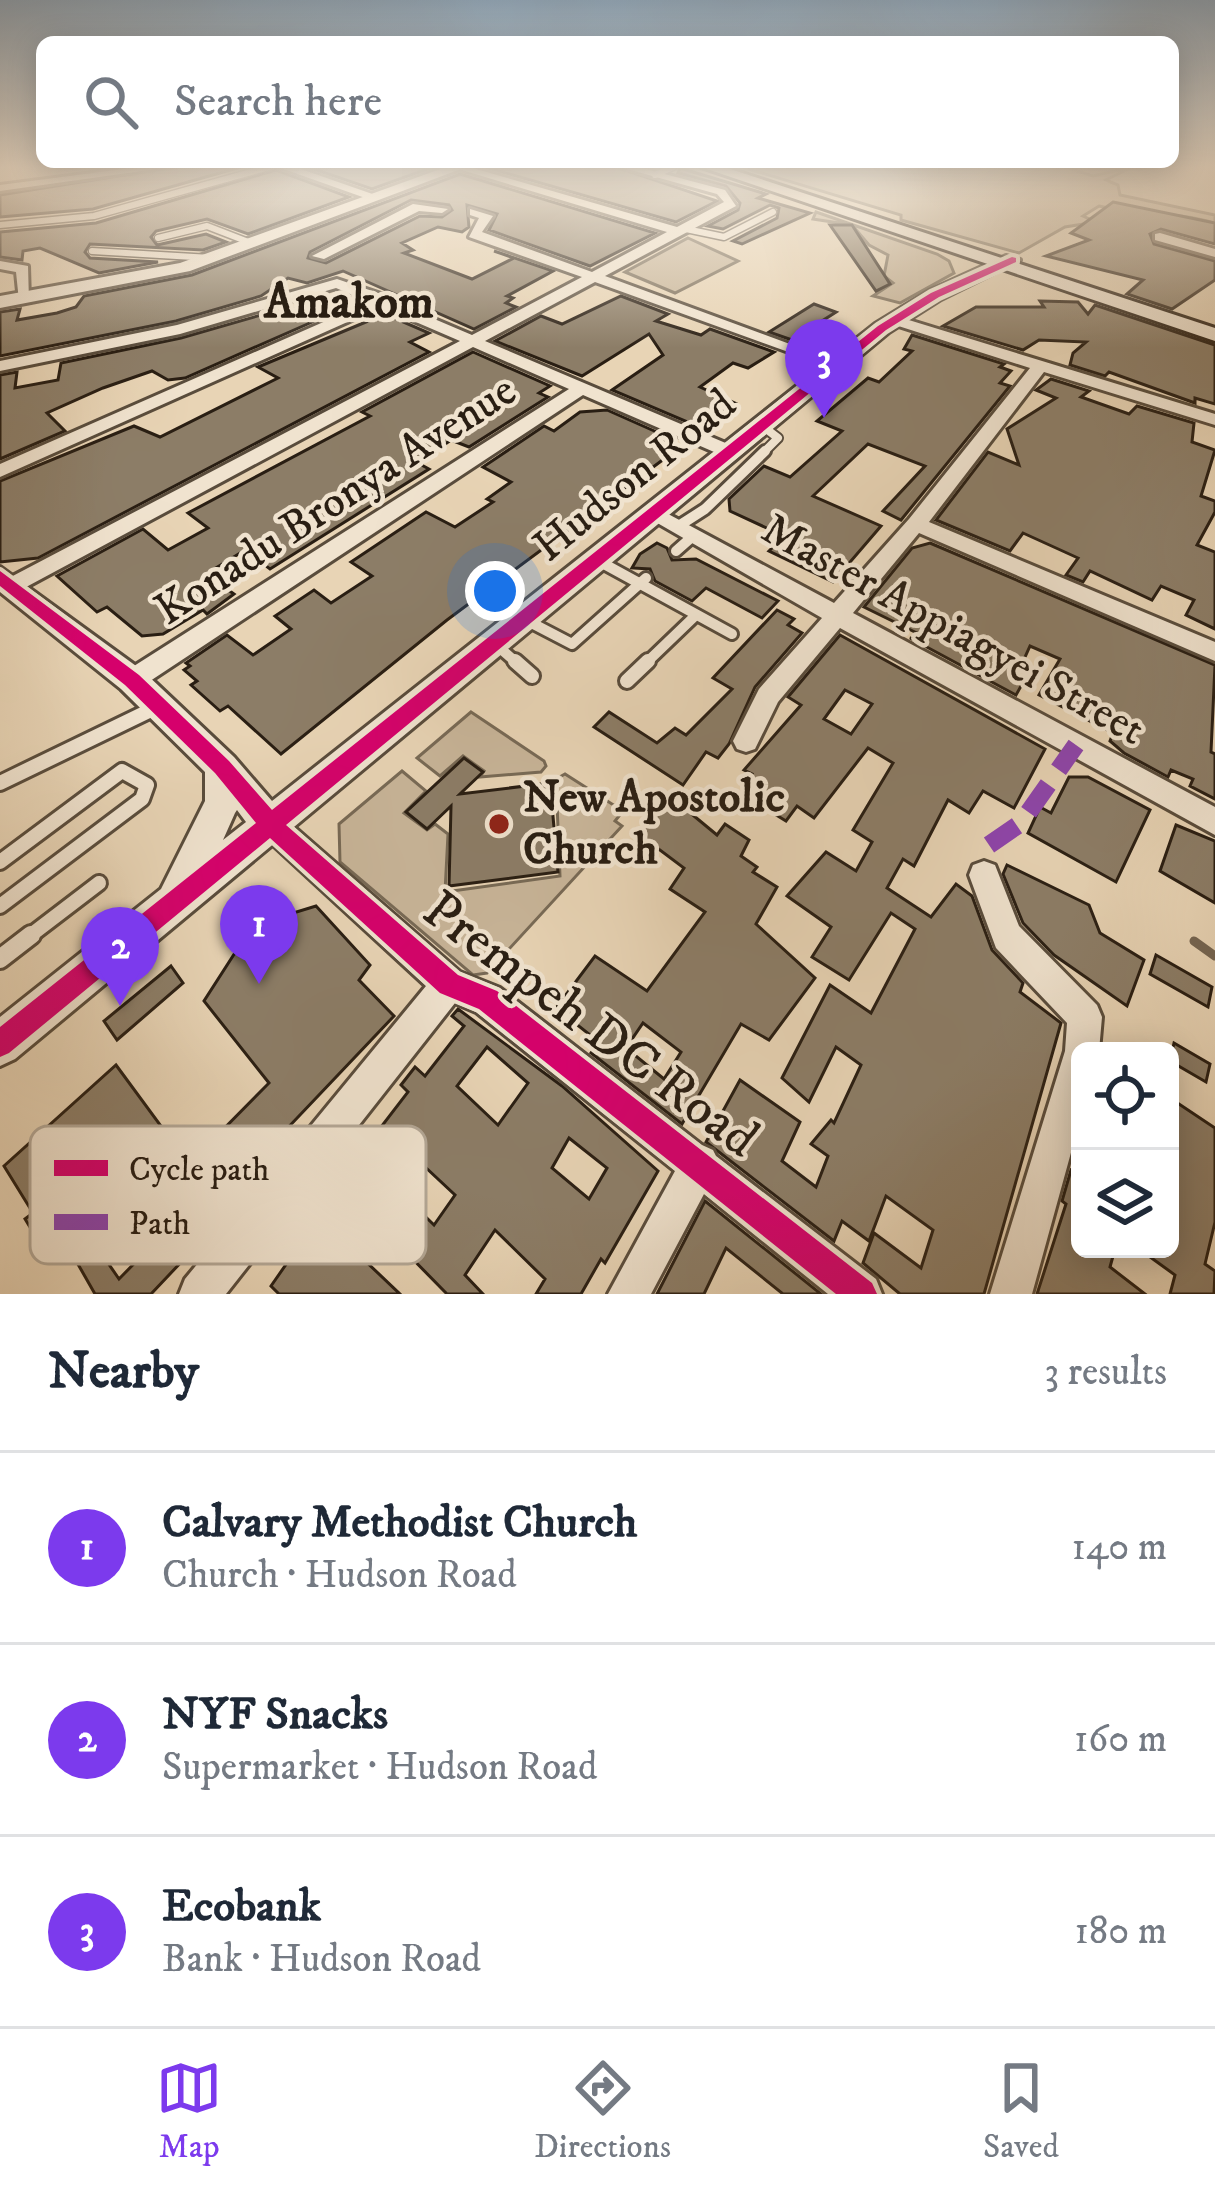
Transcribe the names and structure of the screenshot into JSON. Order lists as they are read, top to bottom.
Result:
{
  "streets": {
    "street": [
      "Hudson Road",
      "Konadu Bronya Avenue",
      "Master Appiagyei Street",
      "Prempeh DC Road"
    ]
  },
  "crossings": [
    ["Hudson Road", "Master Appiagyei Street"],
    ["Hudson Road", "Prempeh DC Road"]
  ],
  "districts": ["Amakom"],
  "places": ["New Apostolic Church"],
  "legend": ["Cycle path", "Path"],
  "page": {
    "search": "Search here",
    "pins": ["3", "1", "2"],
    "heading": ["Nearby", "3 results"],
    "list": [
      {
        "mark": "1",
        "name": "Calvary Methodist Church",
        "note": "Church · Hudson Road",
        "value": "140 m"
      },
      {
        "mark": "2",
        "name": "NYF Snacks",
        "note": "Supermarket · Hudson Road",
        "value": "160 m"
      },
      {
        "mark": "3",
        "name": "Ecobank",
        "note": "Bank · Hudson Road",
        "value": "180 m"
      }
    ],
    "nav": ["Map", "Directions", "Saved"]
  }
}
